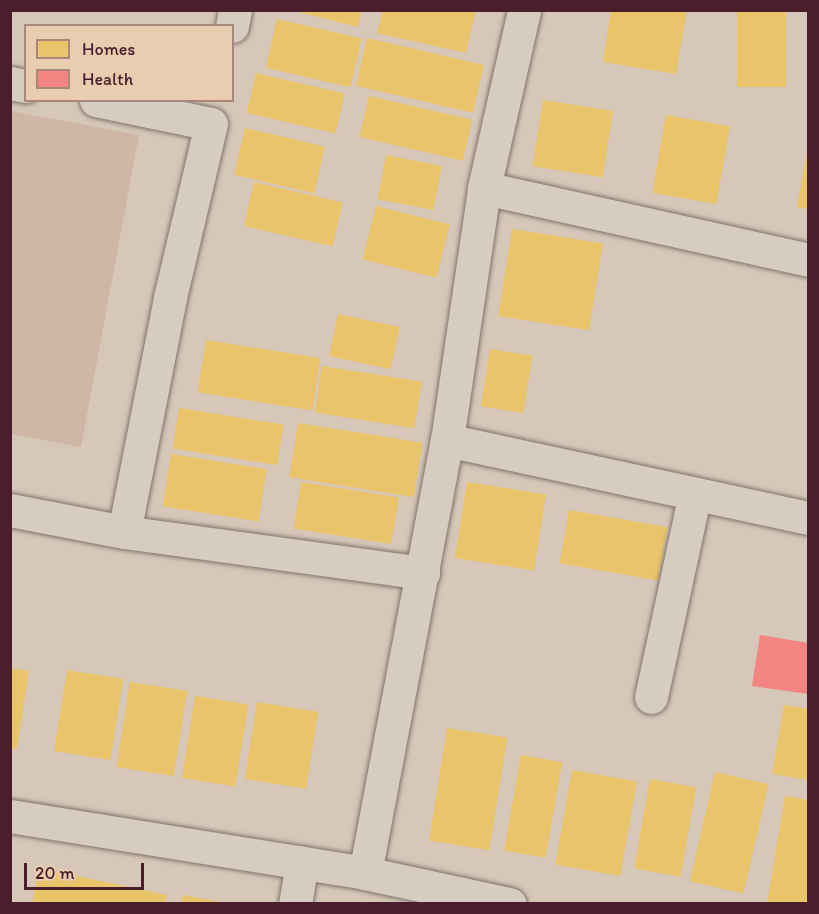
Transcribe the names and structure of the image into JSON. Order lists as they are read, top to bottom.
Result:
{
  "legend": ["Homes", "Health"],
  "scale_bar": "20 m"
}
